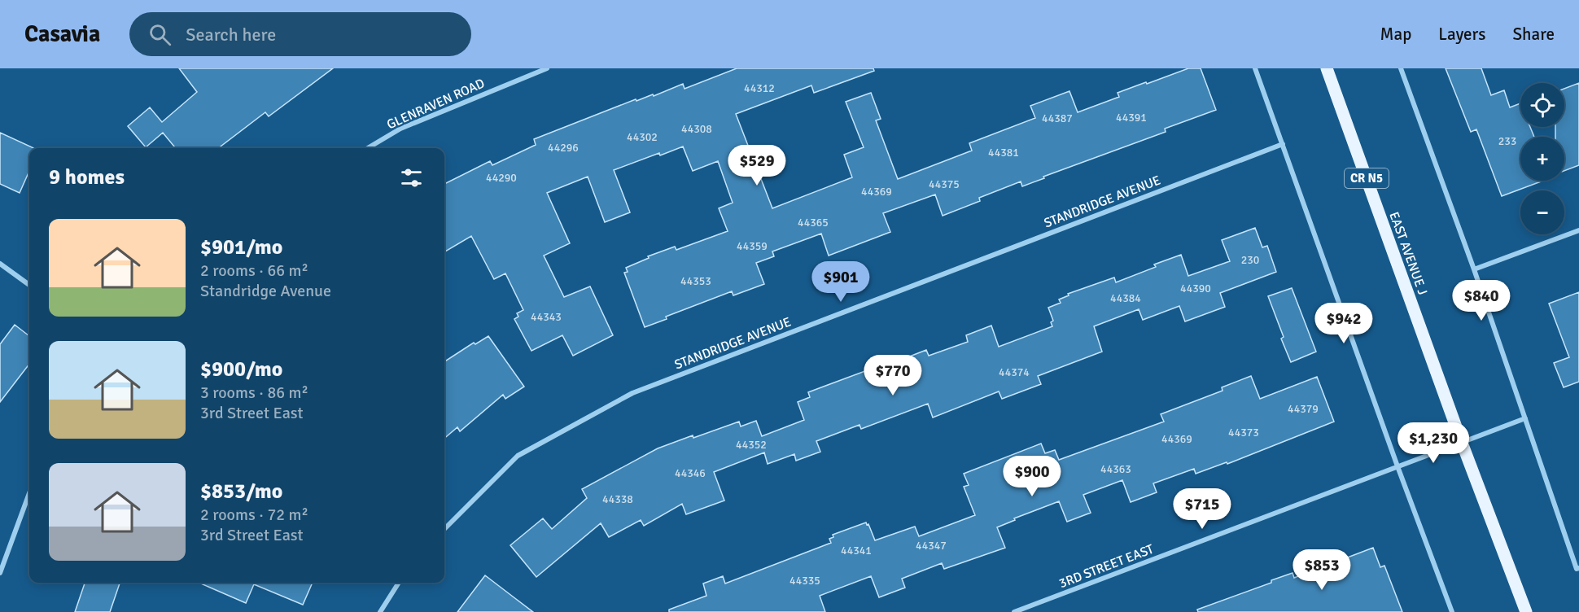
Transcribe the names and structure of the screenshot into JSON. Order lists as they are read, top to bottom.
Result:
{
  "streets": {
    "main road": ["CR N5", "EAST AVENUE J"],
    "street": ["GLENRAVEN ROAD", "STANDRIDGE AVENUE", "3RD STREET EAST"]
  },
  "crossings": [
    ["EAST AVENUE J", "3RD STREET EAST"]
  ],
  "house_numbers": [
    "44312",
    "44391",
    "44387",
    "44308",
    "44302",
    "233",
    "44296",
    "44381",
    "44290",
    "44375",
    "44369",
    "44365",
    "44359",
    "230",
    "44353",
    "44390",
    "44384",
    "44343",
    "44374",
    "44379",
    "44373",
    "44369",
    "44352",
    "44363",
    "44346",
    "44338",
    "44347",
    "44341",
    "44335"
  ],
  "page": {
    "header": "Casavia",
    "search": "Search here",
    "nav": ["Map", "Layers", "Share"],
    "map_buttons": ["+", "−"],
    "price": [
      "$529",
      "$901",
      "$840",
      "$942",
      "$770",
      "$1,230",
      "$900",
      "$715",
      "$853"
    ],
    "heading": "9 homes",
    "list": [
      {
        "name": "$901/mo",
        "note": "2 rooms · 66 m² · Standridge Avenue"
      },
      {
        "name": "$900/mo",
        "note": "3 rooms · 86 m² · 3rd Street East"
      },
      {
        "name": "$853/mo",
        "note": "2 rooms · 72 m² · 3rd Street East"
      }
    ]
  }
}
